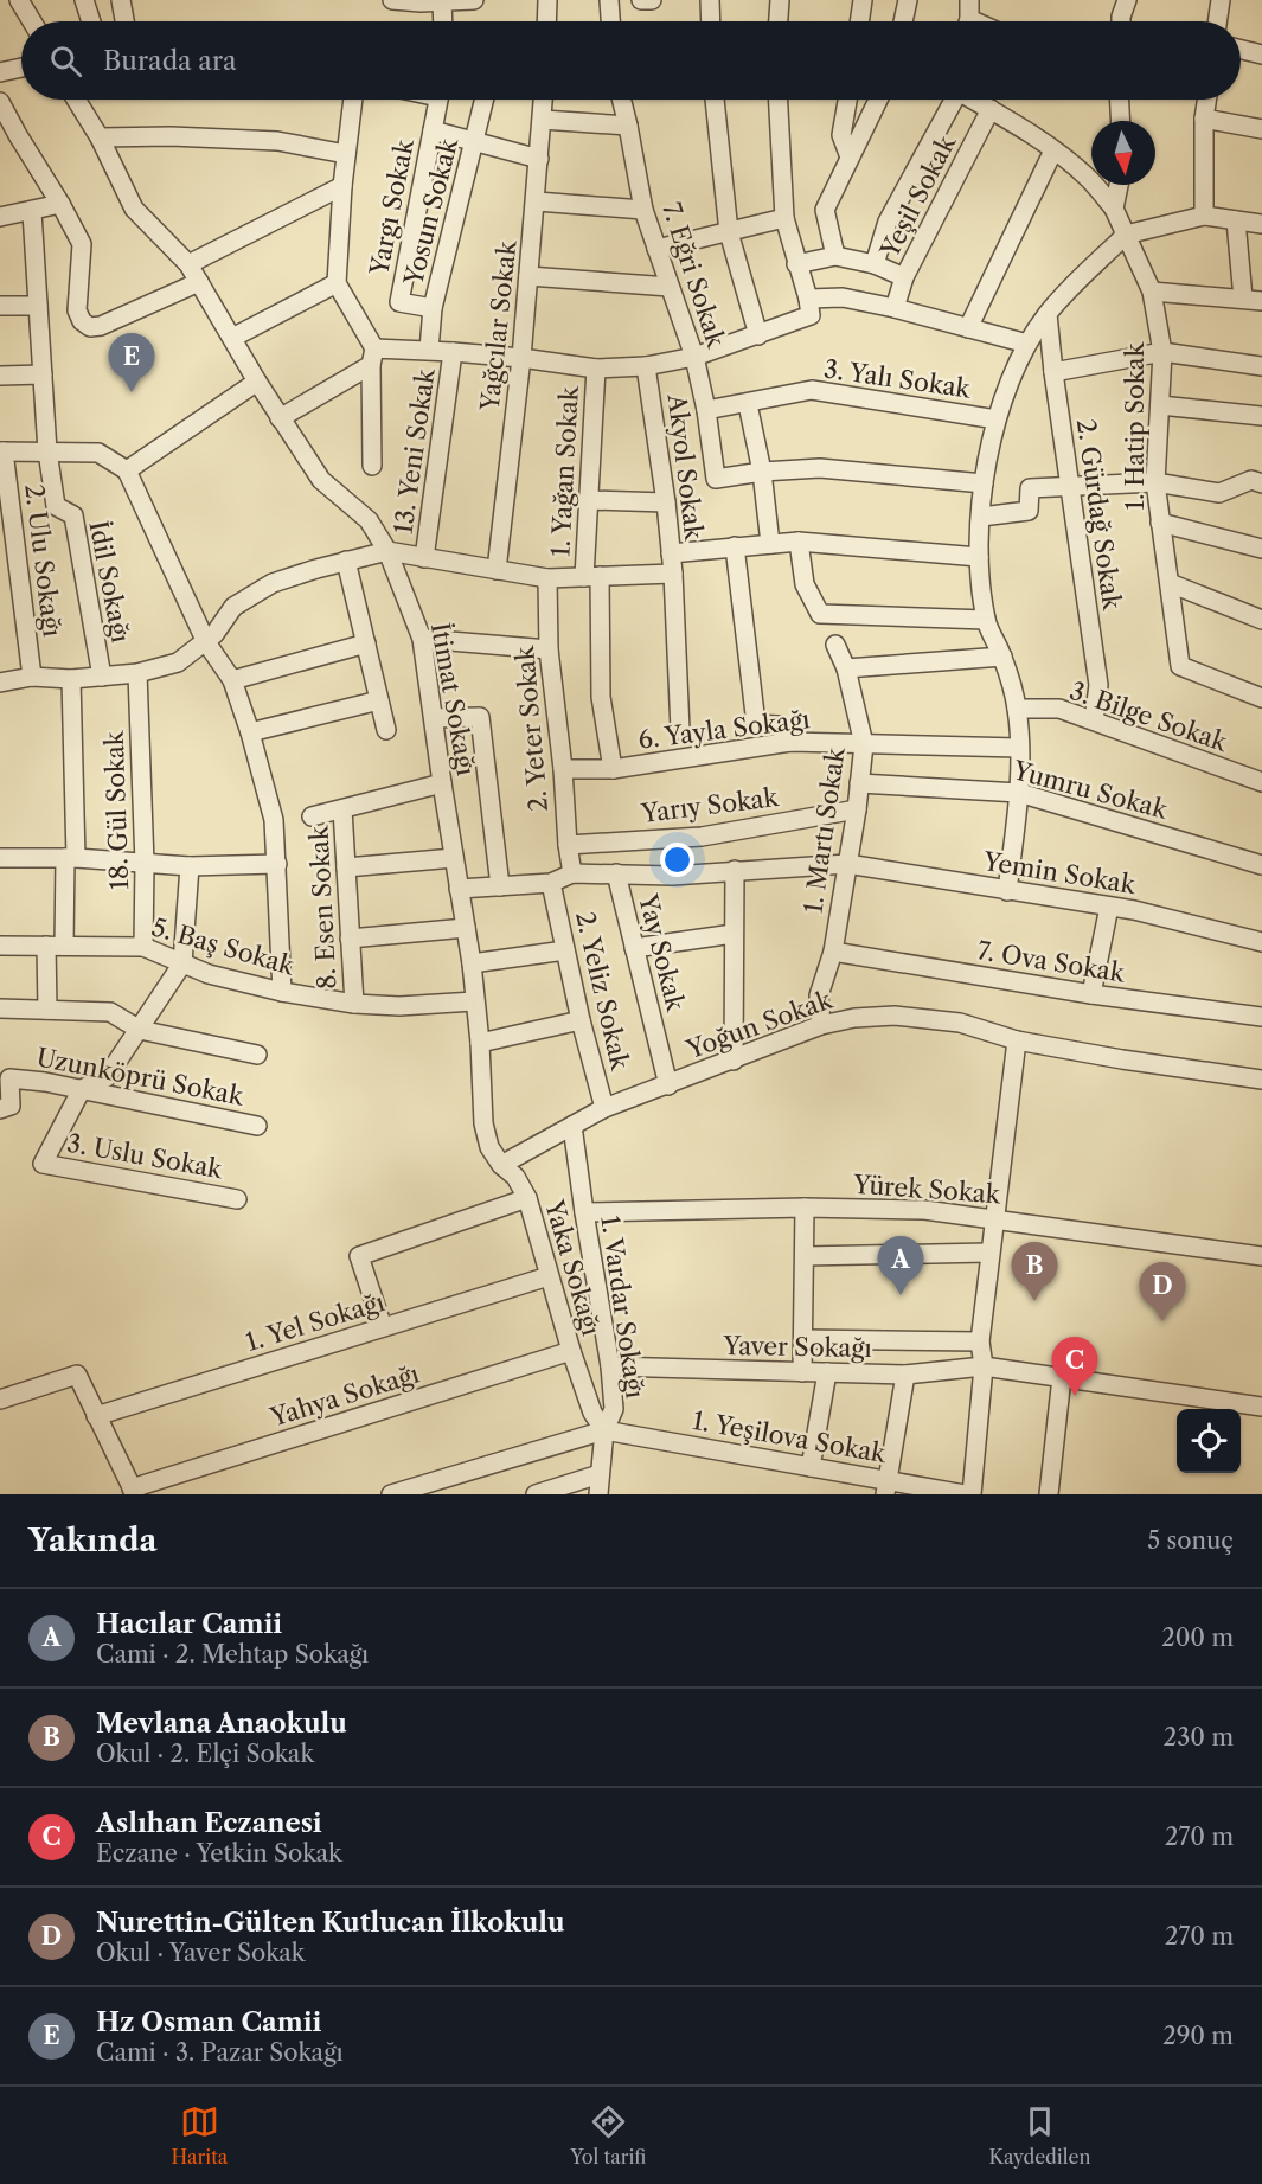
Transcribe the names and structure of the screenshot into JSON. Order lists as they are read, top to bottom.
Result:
{
  "streets": {
    "street": [
      "Yeşil Sokak",
      "Yargı Sokak",
      "Yosun Sokak",
      "7. Eğri Sokak",
      "Yağcılar Sokak",
      "3. Yalı Sokak",
      "1. Hatip Sokak",
      "13. Yeni Sokak",
      "Akyol Sokak",
      "1. Yağan Sokak",
      "2. Gürdağ Sokak",
      "2. Ulu Sokağı",
      "İdil Sokağı",
      "İtimat Sokağı",
      "3. Bilge Sokak",
      "2. Yeter Sokak",
      "6. Yayla Sokağı",
      "Yumru Sokak",
      "Yarıy Sokak",
      "18. Gül Sokak",
      "1. Martı Sokak",
      "Yemin Sokak",
      "8. Esen Sokak",
      "5. Baş Sokak",
      "Yay Sokak",
      "7. Ova Sokak",
      "2. Yeliz Sokak",
      "Yoğun Sokak",
      "Uzunköprü Sokak",
      "3. Uslu Sokak",
      "Yürek Sokak",
      "Yaka Sokağı",
      "1. Vardar Sokağı",
      "1. Yel Sokağı",
      "Yaver Sokağı",
      "Yahya Sokağı",
      "1. Yeşilova Sokak"
    ]
  },
  "crossings": [
    ["Yeşil Sokak", "1. Hatip Sokak"],
    ["Yargı Sokak", "Yosun Sokak"],
    ["Yargı Sokak", "Yağcılar Sokak"],
    ["7. Eğri Sokak", "3. Yalı Sokak"],
    ["1. Yağan Sokak", "6. Yayla Sokağı"],
    ["2. Gürdağ Sokak", "3. Bilge Sokak"],
    ["İtimat Sokağı", "5. Baş Sokak"],
    ["İtimat Sokağı", "Yoğun Sokak"],
    ["İtimat Sokağı", "Yaka Sokağı"],
    ["2. Yeter Sokak", "6. Yayla Sokağı"],
    ["2. Yeter Sokak", "Yarıy Sokak"],
    ["2. Yeter Sokak", "Yemin Sokak"],
    ["6. Yayla Sokağı", "1. Martı Sokak"],
    ["Yumru Sokak", "1. Martı Sokak"],
    ["Yarıy Sokak", "1. Martı Sokak"],
    ["18. Gül Sokak", "5. Baş Sokak"],
    ["1. Martı Sokak", "Yemin Sokak"],
    ["1. Martı Sokak", "7. Ova Sokak"],
    ["1. Martı Sokak", "Yoğun Sokak"],
    ["Yemin Sokak", "Yay Sokak"],
    ["8. Esen Sokak", "5. Baş Sokak"],
    ["Yay Sokak", "Yoğun Sokak"],
    ["2. Yeliz Sokak", "Yoğun Sokak"],
    ["Yoğun Sokak", "Yaka Sokağı"],
    ["Yoğun Sokak", "1. Vardar Sokağı"],
    ["Uzunköprü Sokak", "3. Uslu Sokak"],
    ["Yürek Sokak", "1. Vardar Sokağı"],
    ["Yaka Sokağı", "1. Vardar Sokağı"],
    ["Yaka Sokağı", "1. Yel Sokağı"],
    ["Yaka Sokağı", "Yahya Sokağı"],
    ["Yaka Sokağı", "1. Yeşilova Sokak"],
    ["1. Vardar Sokağı", "Yaver Sokağı"],
    ["1. Vardar Sokağı", "1. Yeşilova Sokak"]
  ],
  "north": "bottom",
  "page": {
    "search": "Burada ara",
    "pins": [
      "E",
      "A",
      "B",
      "D",
      "C"
    ],
    "heading": ["Yakında", "5 sonuç"],
    "list": [
      {
        "mark": "A",
        "name": "Hacılar Camii",
        "note": "Cami · 2. Mehtap Sokağı",
        "value": "200 m"
      },
      {
        "mark": "B",
        "name": "Mevlana Anaokulu",
        "note": "Okul · 2. Elçi Sokak",
        "value": "230 m"
      },
      {
        "mark": "C",
        "name": "Aslıhan Eczanesi",
        "note": "Eczane · Yetkin Sokak",
        "value": "270 m"
      },
      {
        "mark": "D",
        "name": "Nurettin-Gülten Kutlucan İlkokulu",
        "note": "Okul · Yaver Sokak",
        "value": "270 m"
      },
      {
        "mark": "E",
        "name": "Hz Osman Camii",
        "note": "Cami · 3. Pazar Sokağı",
        "value": "290 m"
      }
    ],
    "nav": ["Harita", "Yol tarifi", "Kaydedilen"]
  }
}
